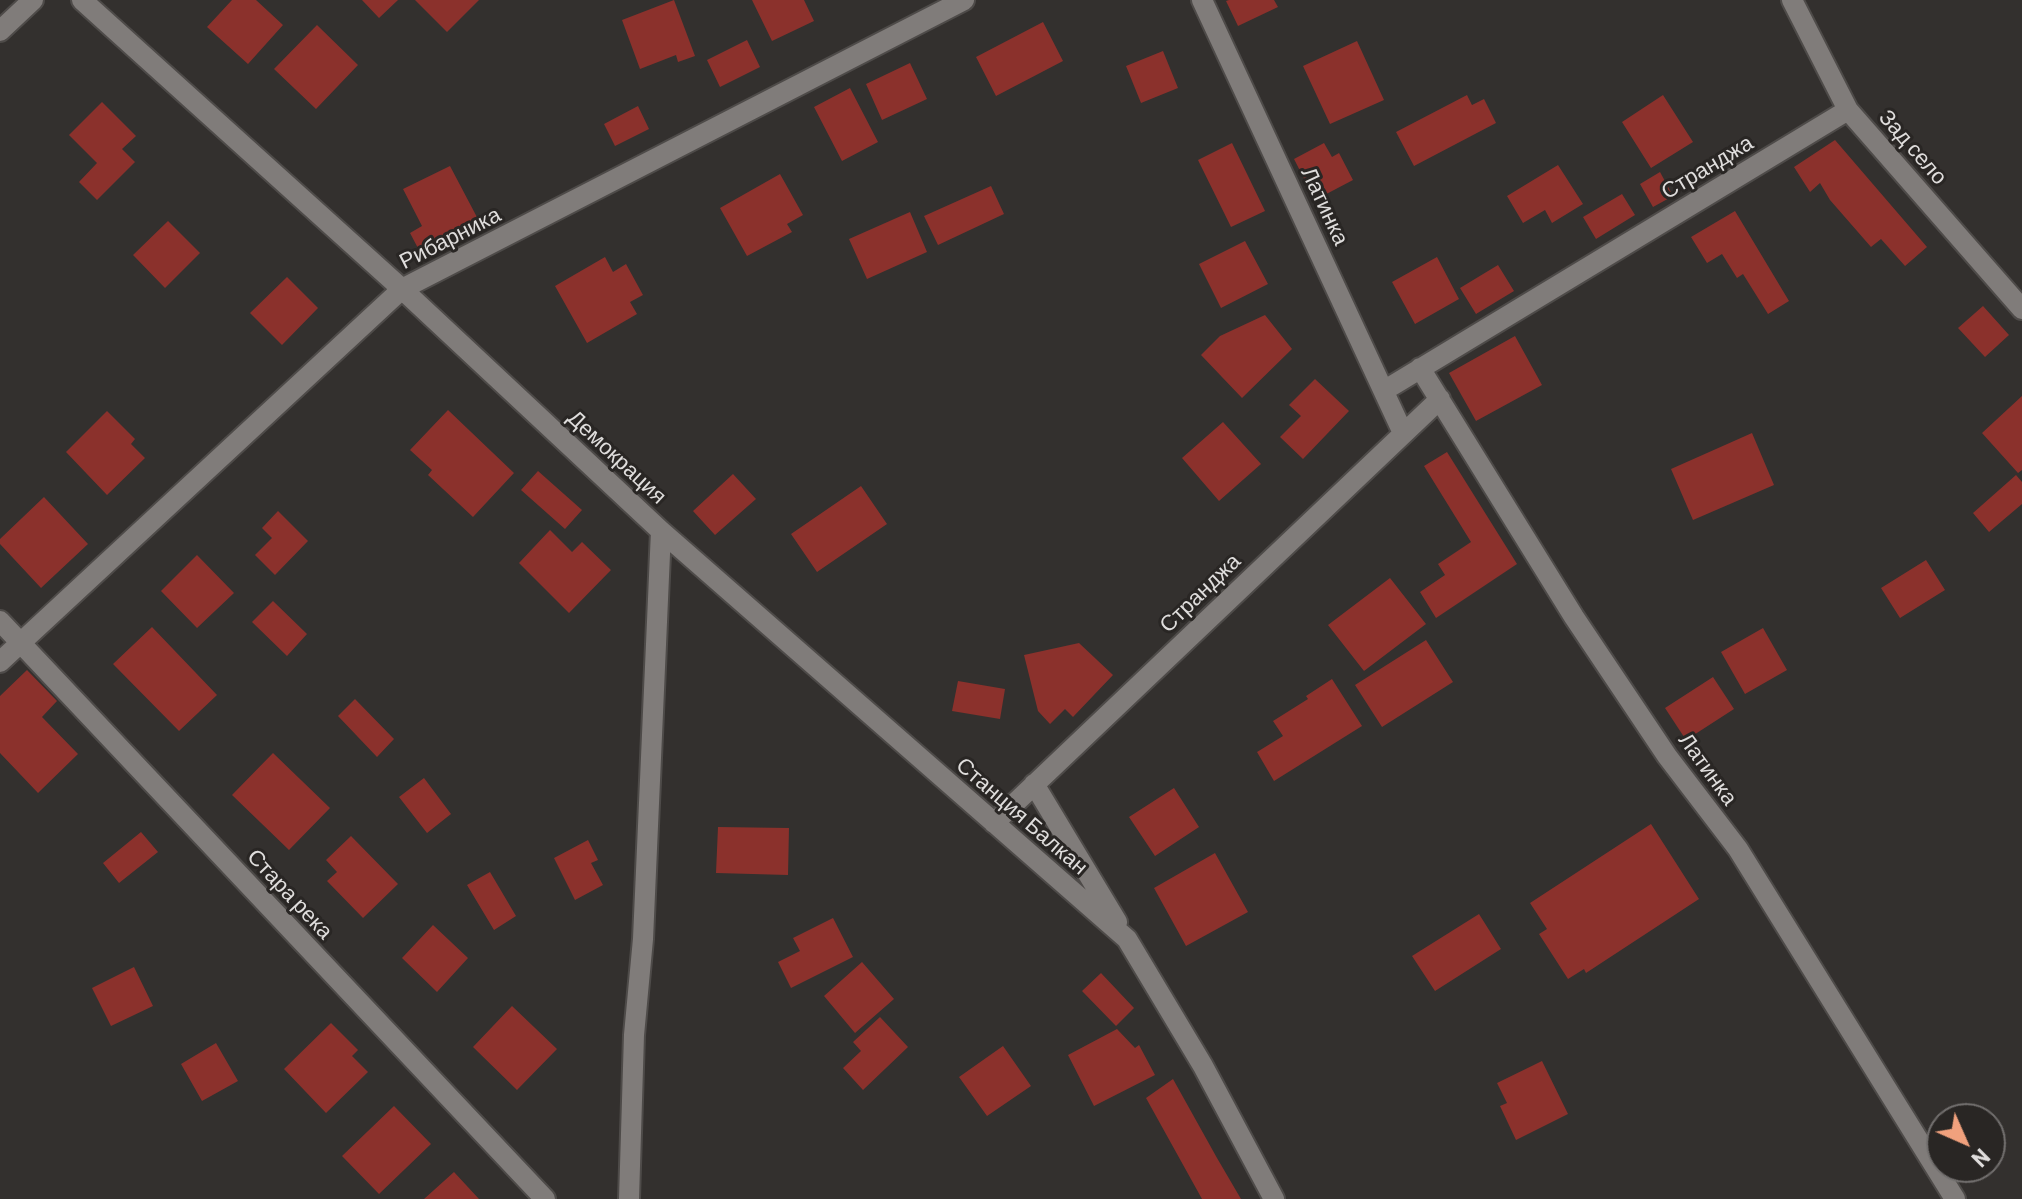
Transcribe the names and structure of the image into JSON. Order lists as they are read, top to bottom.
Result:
{
  "streets": {
    "street": [
      "Зад село",
      "Странджа",
      "Латинка",
      "Рибарника",
      "Демокрация",
      "Станция Балкан",
      "Стара река"
    ]
  },
  "crossings": [
    ["Зад село", "Странджа"],
    ["Странджа", "Латинка"],
    ["Странджа", "Станция Балкан"],
    ["Рибарника", "Демокрация"],
    ["Рибарника", "Стара река"],
    ["Демокрация", "Станция Балкан"]
  ],
  "north": "bottom right"
}
